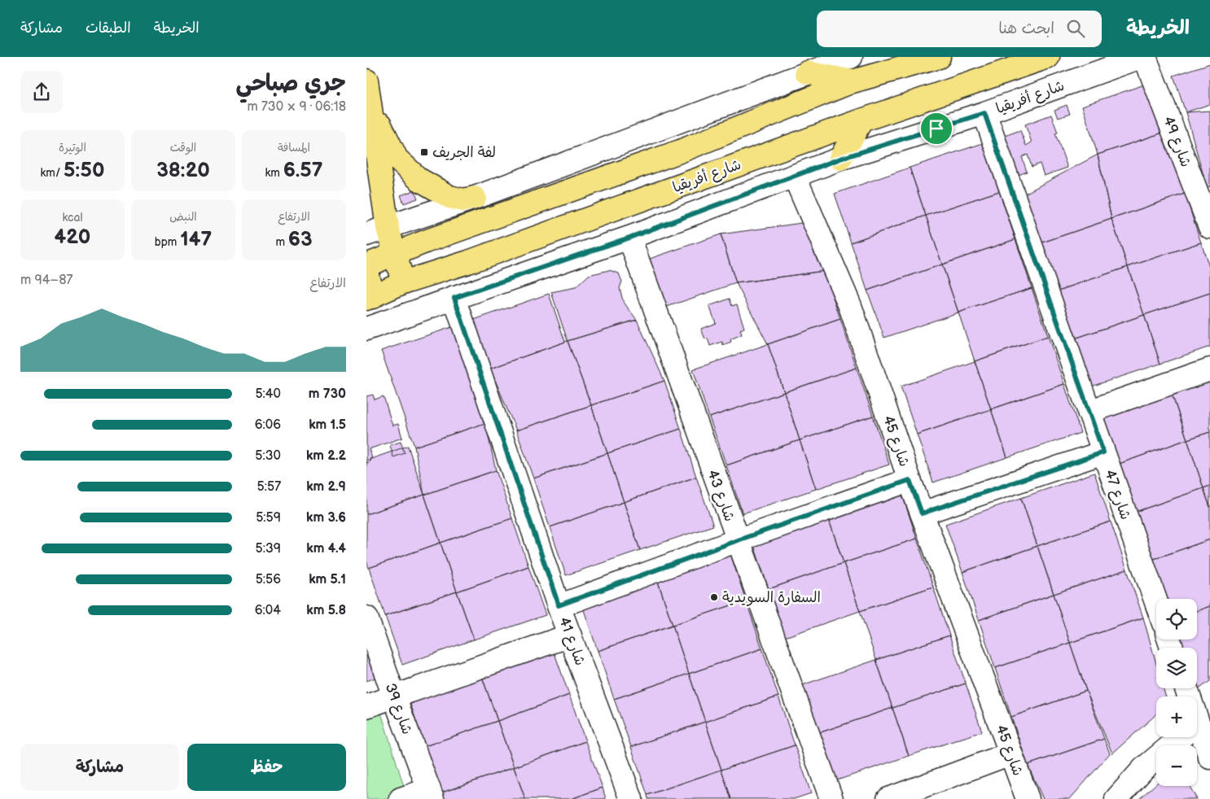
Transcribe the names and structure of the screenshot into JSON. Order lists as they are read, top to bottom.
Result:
{
  "streets": {
    "main road": ["شارع أفريقيا"],
    "street": [
      "شارع 49",
      "شارع 45",
      "شارع 47",
      "شارع 43",
      "شارع 41",
      "شارع 39"
    ]
  },
  "crossings": [
    ["شارع أفريقيا", "شارع 45"],
    ["شارع أفريقيا", "شارع 47"],
    ["شارع أفريقيا", "شارع 43"],
    ["شارع أفريقيا", "شارع 41"]
  ],
  "places": {
    "transit": ["لفة الجريف"],
    "other": ["السفارة السويدية"]
  },
  "page": {
    "header": "الخريطة",
    "search": "ابحث هنا",
    "nav": ["الخريطة", "الطبقات", "مشاركة"],
    "heading": ["جري صباحي", "06:18 · 9 × 730 m"],
    "stats": [
      ["المسافة", "6.57 km"],
      ["الوقت", "38:20"],
      ["الوتيرة", "5:50 /km"],
      ["الارتفاع", "63 m"],
      ["النبض", "147 bpm"],
      ["kcal", "420"]
    ],
    "chart": ["الارتفاع", "87–94 m"],
    "list": [
      {
        "name": "730 m",
        "note": "5:40"
      },
      {
        "name": "1.5 km",
        "note": "6:06"
      },
      {
        "name": "2.2 km",
        "note": "5:30"
      },
      {
        "name": "2.9 km",
        "note": "5:57"
      },
      {
        "name": "3.6 km",
        "note": "5:59"
      },
      {
        "name": "4.4 km",
        "note": "5:39"
      },
      {
        "name": "5.1 km",
        "note": "5:56"
      },
      {
        "name": "5.8 km",
        "note": "6:04"
      }
    ],
    "map_buttons": ["+", "−"],
    "buttons": ["حفظ", "مشاركة"]
  }
}
